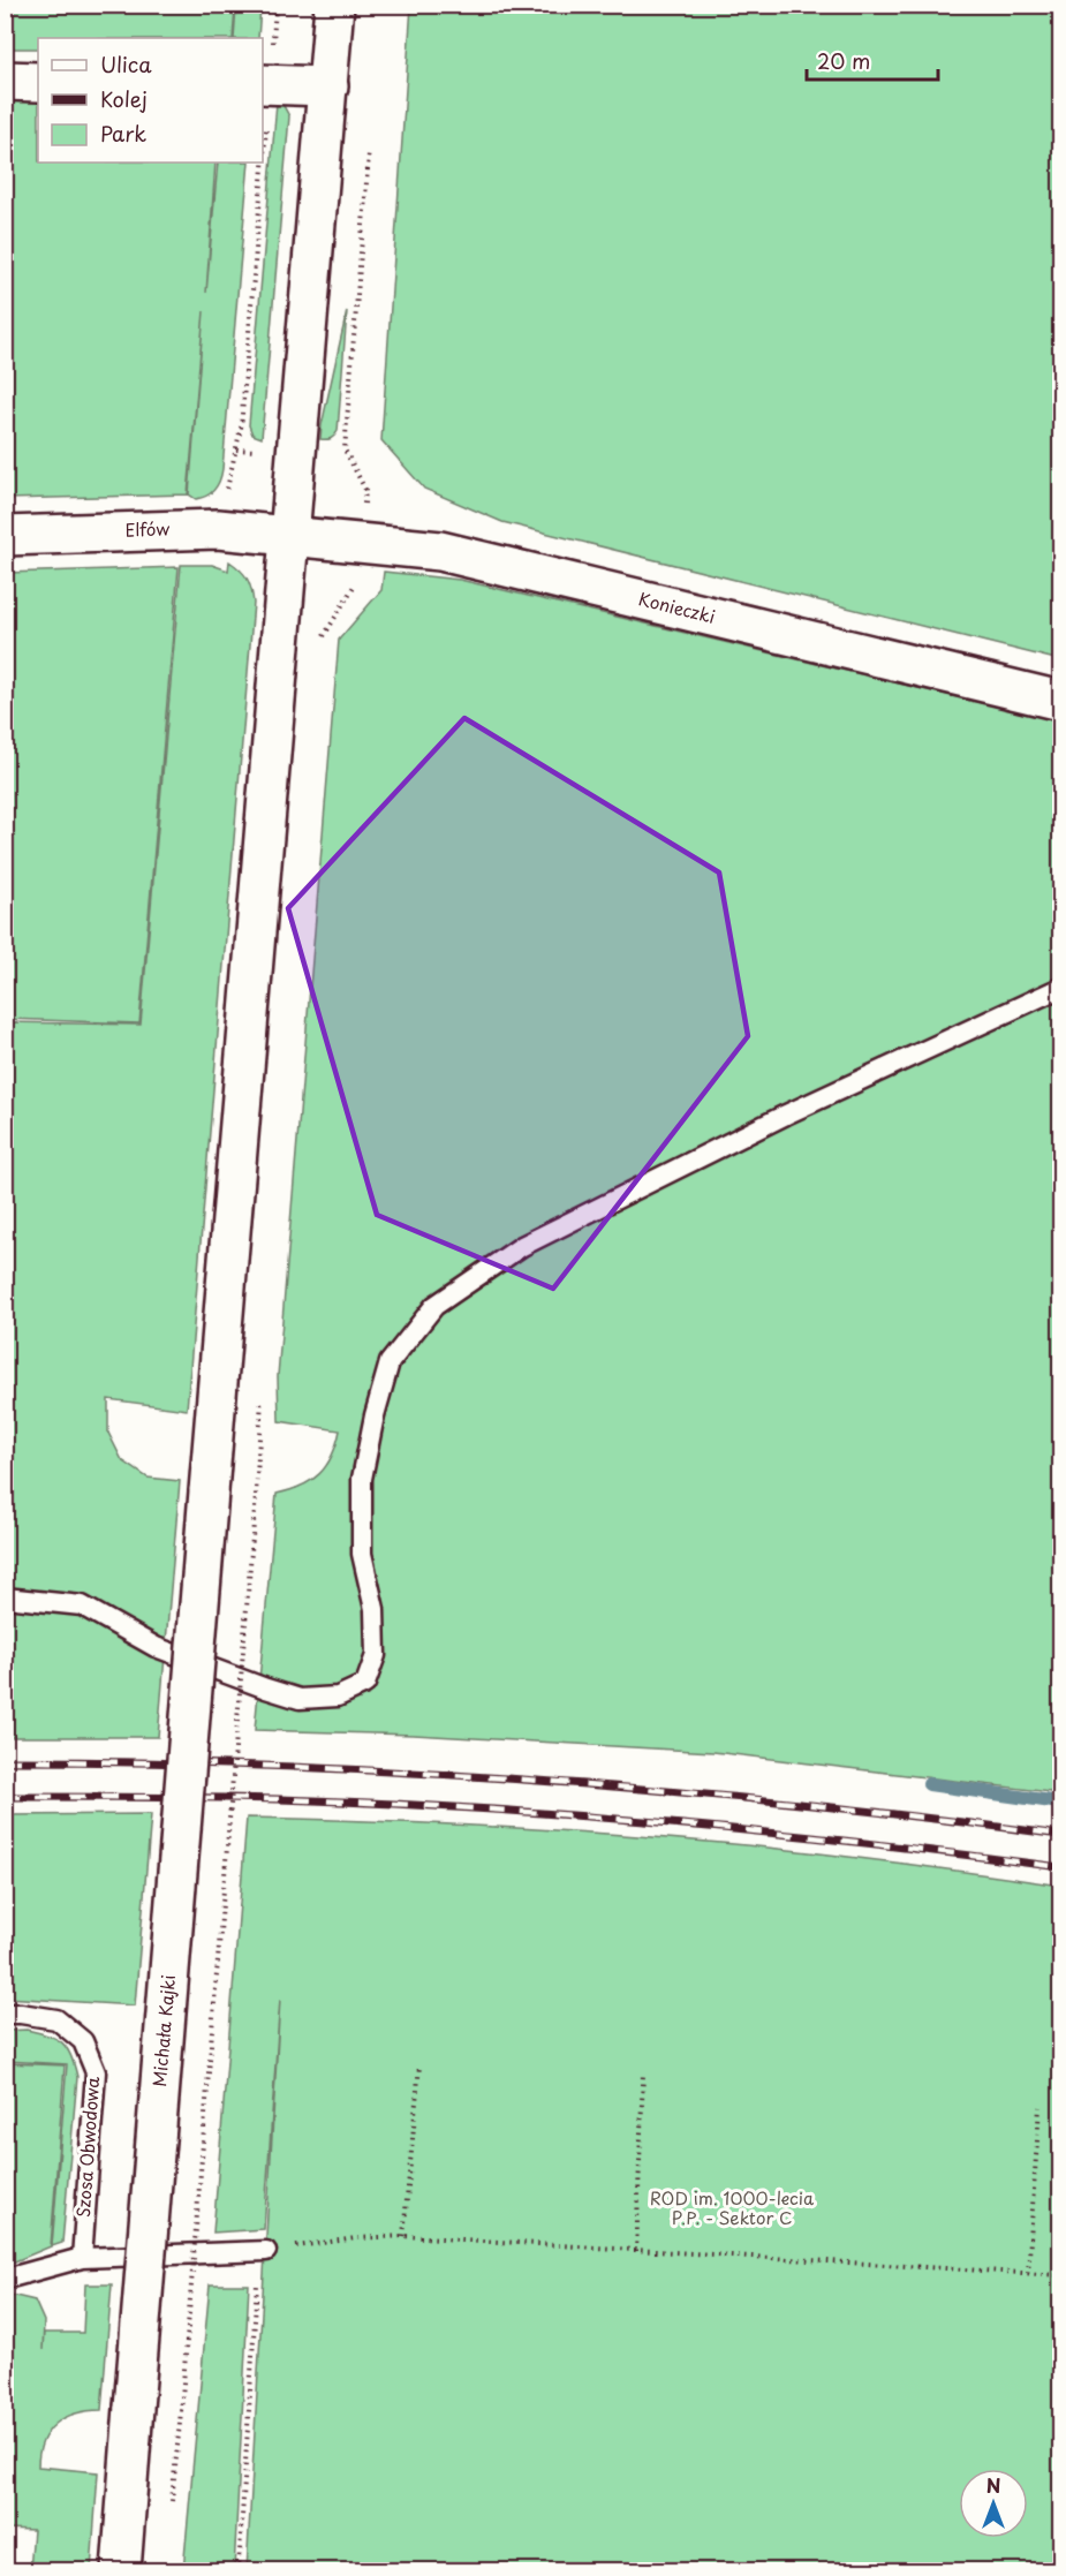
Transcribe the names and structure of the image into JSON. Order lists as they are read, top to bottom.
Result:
{
  "streets": {
    "street": ["Elfów", "Konieczki", "Michała Kajki"],
    "lane": ["Szosa Obwodowa"]
  },
  "crossings": [
    ["Elfów", "Konieczki"],
    ["Elfów", "Michała Kajki"],
    ["Konieczki", "Michała Kajki"]
  ],
  "parks": ["ROD im. 1000-lecia P.P. - Sektor C"],
  "legend": ["Ulica", "Kolej", "Park"],
  "scale_bar": "20 m",
  "north": "top"
}
